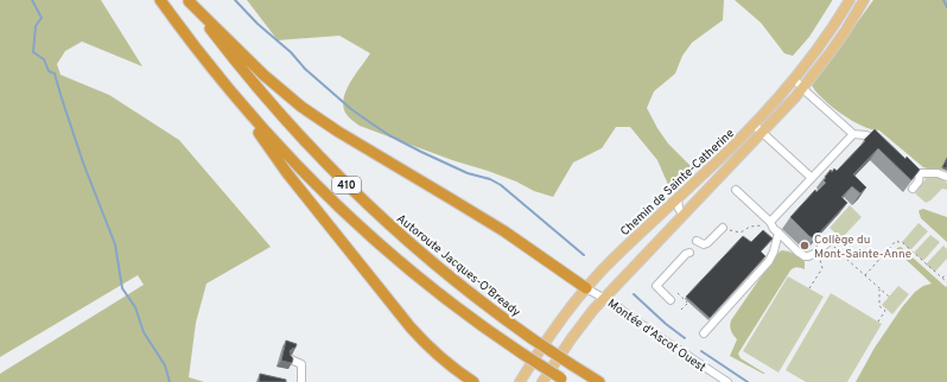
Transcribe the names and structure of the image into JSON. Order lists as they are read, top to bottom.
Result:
{
  "streets": {
    "highway": ["410", "Autoroute Jacques-O'Bready"],
    "main road": ["Chemin de Sainte-Catherine"],
    "street": ["Montée d'Ascot Ouest"]
  },
  "crossings": [
    ["Chemin de Sainte-Catherine", "Montée d'Ascot Ouest"]
  ],
  "places": ["Collège du Mont-Sainte-Anne"]
}
